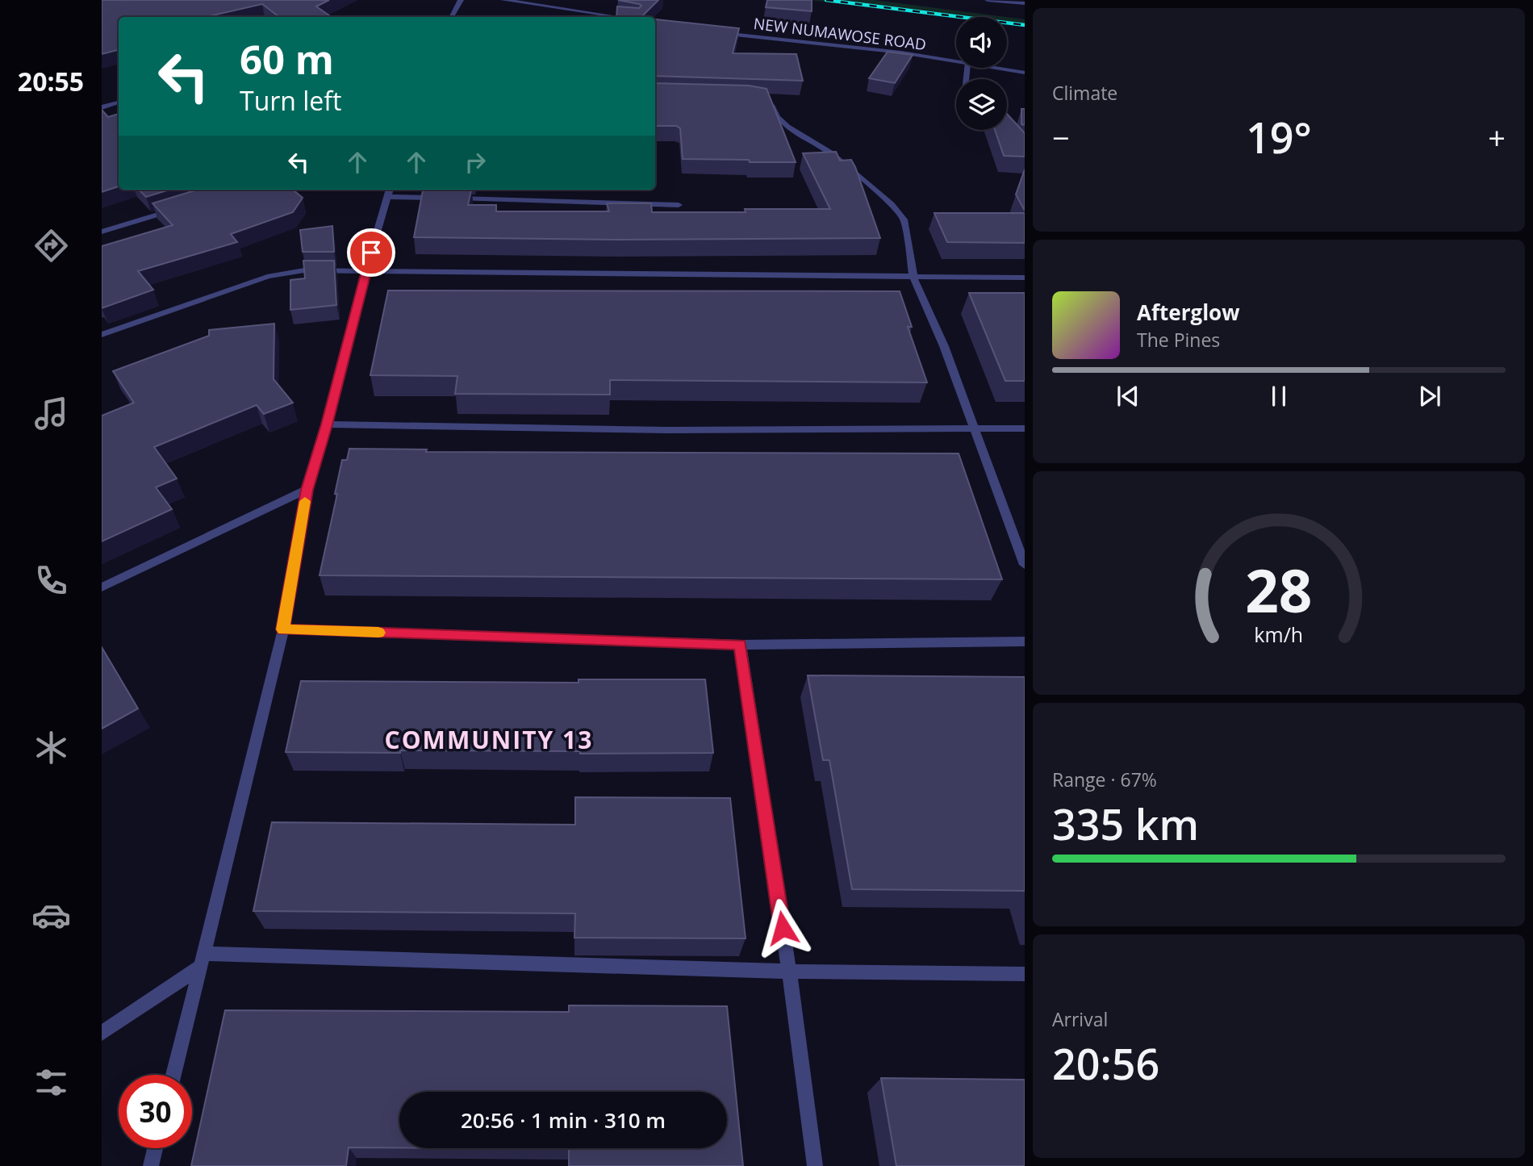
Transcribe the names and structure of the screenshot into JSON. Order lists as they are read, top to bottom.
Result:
{
  "streets": {
    "street": ["NEW NUMAWOSE ROAD"]
  },
  "districts": ["COMMUNITY 13"],
  "page": {
    "tabs": "20:55",
    "tile": [
      "Climate",
      ["Range · 67%", "335 km"],
      ["Arrival", "20:56"]
    ],
    "turn": ["60 m", "Turn left"],
    "heat": ["−", "19°", "+"],
    "song": ["Afterglow", "The Pines"],
    "limit": "30",
    "trip": "20:56 · 1 min · 310 m",
    "gauge": ["28", "km/h"]
  }
}
